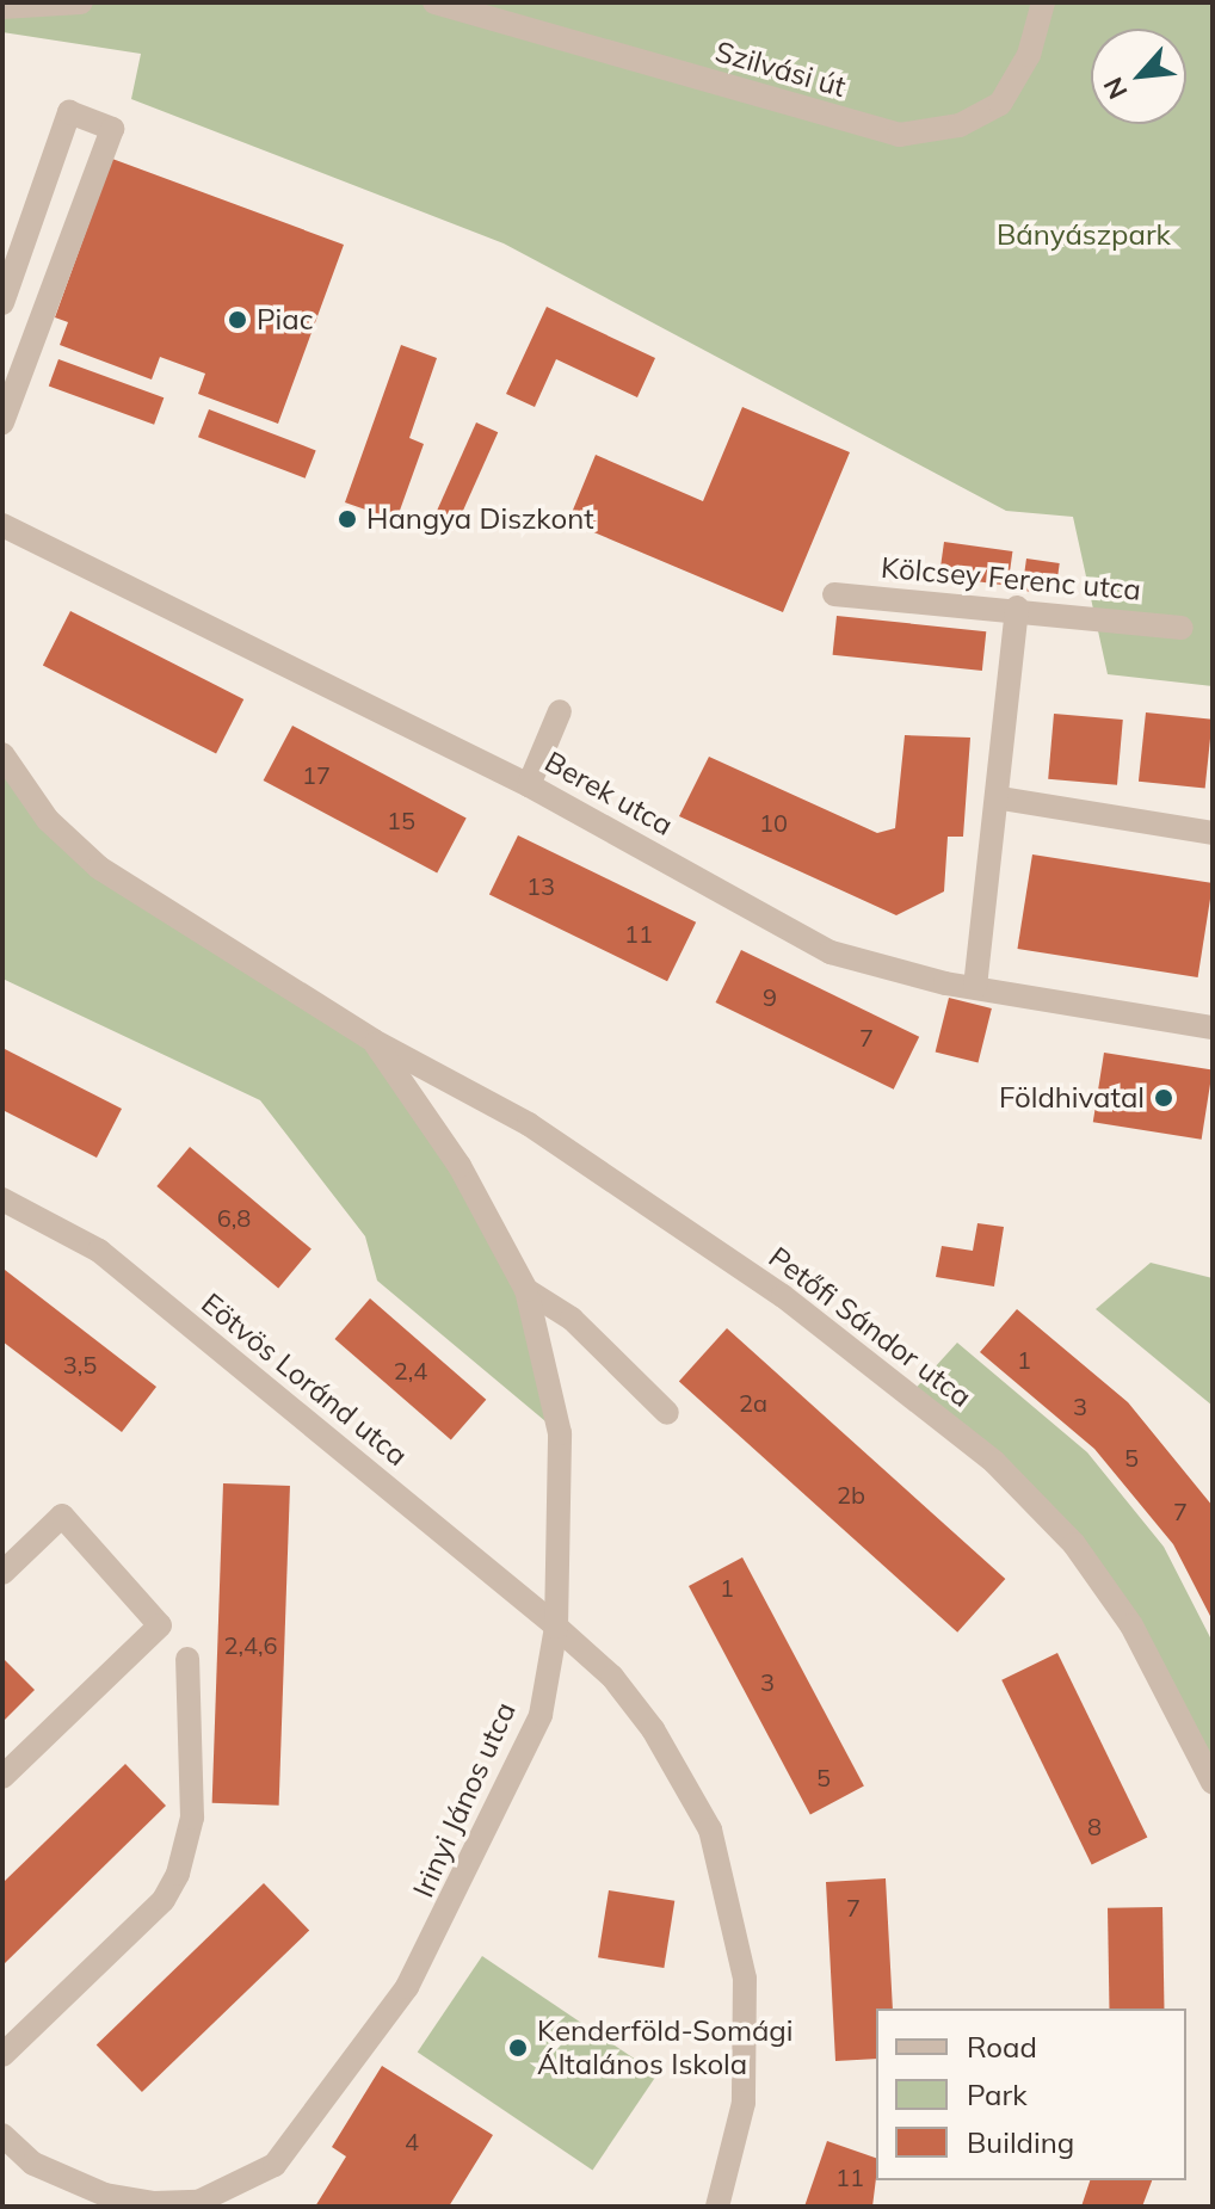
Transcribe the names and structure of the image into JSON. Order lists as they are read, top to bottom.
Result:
{
  "streets": {
    "street": [
      "Szilvási út",
      "Kölcsey Ferenc utca",
      "Berek utca",
      "Petőfi Sándor utca",
      "Eötvös Loránd utca",
      "Irinyi János utca"
    ]
  },
  "crossings": [
    ["Petőfi Sándor utca", "Irinyi János utca"],
    ["Eötvös Loránd utca", "Irinyi János utca"]
  ],
  "parks": ["Bányászpark"],
  "places": [
    "Piac",
    "Hangya Diszkont",
    "Földhivatal",
    "Kenderföld-Somági Általános Iskola"
  ],
  "house_numbers": [
    "17",
    "15",
    "10",
    "13",
    "11",
    "9",
    "7",
    "6,8",
    "1",
    "3,5",
    "2,4",
    "2a",
    "3",
    "5",
    "2b",
    "7",
    "1",
    "2,4,6",
    "3",
    "5",
    "8",
    "7",
    "4",
    "11"
  ],
  "legend": ["Road", "Park", "Building"],
  "north": "bottom left"
}
